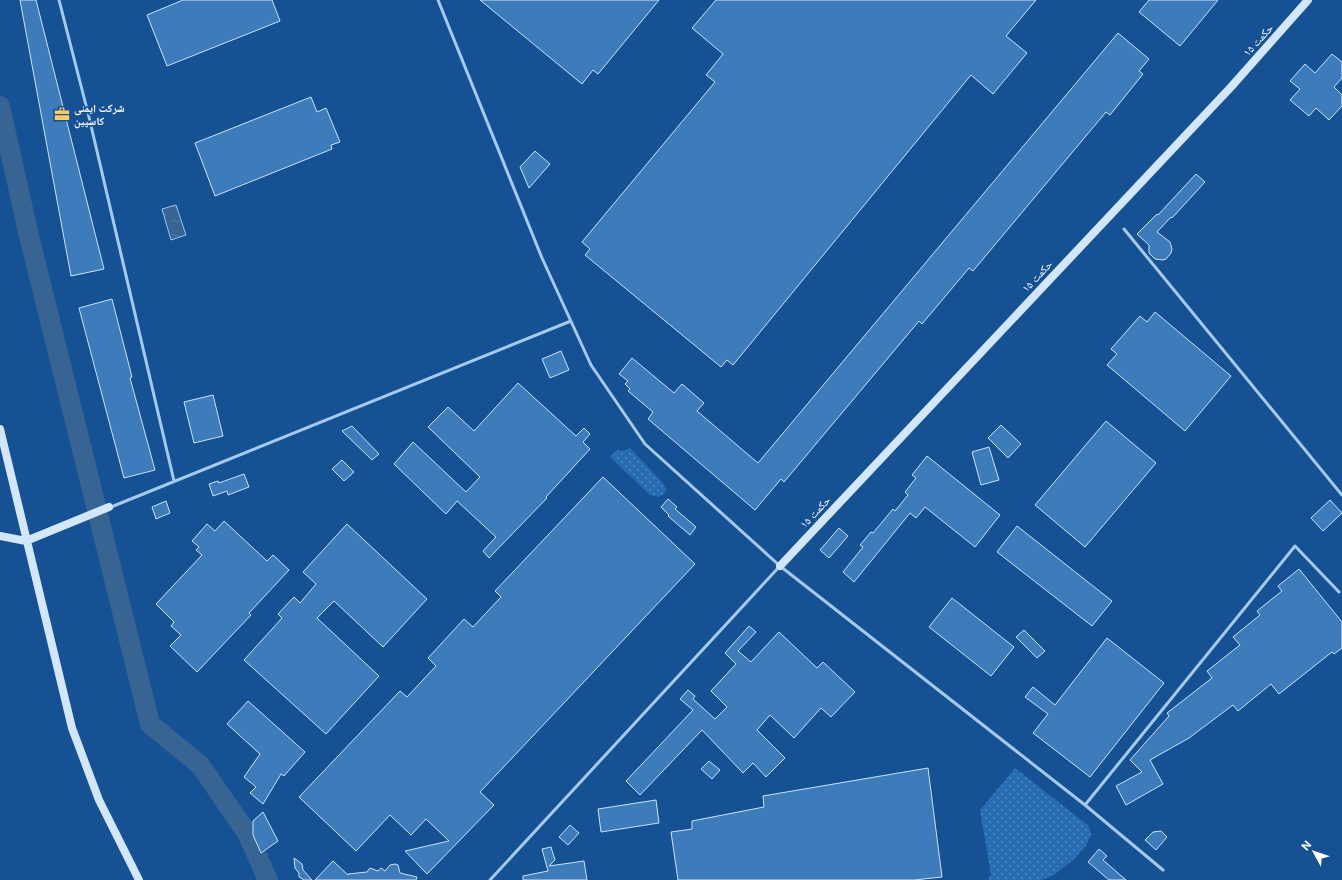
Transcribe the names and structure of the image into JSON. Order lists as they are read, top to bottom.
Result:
{
  "streets": {
    "street": ["حکمت ۱۵"]
  },
  "places": {
    "office": ["شرکت ایمنی کاسپین"]
  },
  "north": "top left"
}
